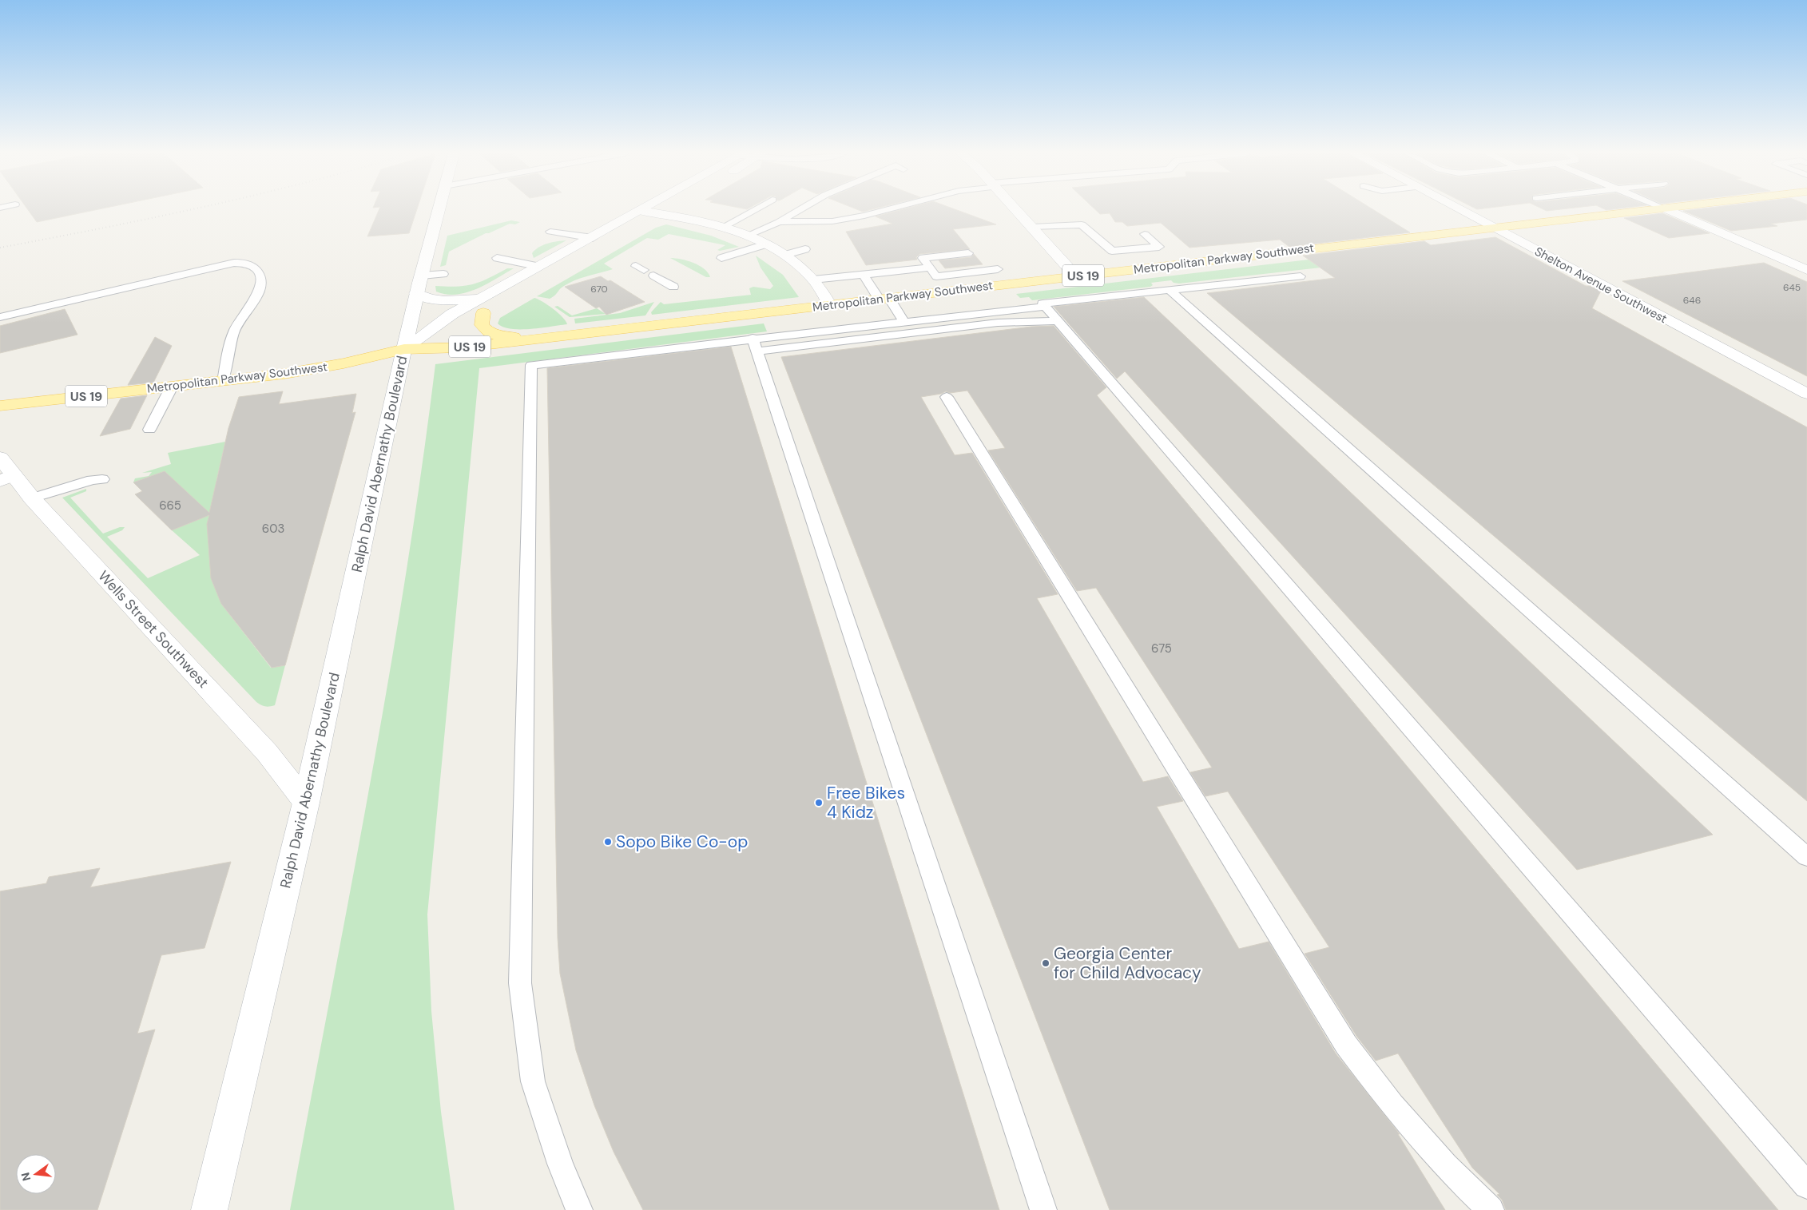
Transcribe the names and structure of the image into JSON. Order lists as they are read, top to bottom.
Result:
{
  "streets": {
    "main road": ["Metropolitan Parkway Southwest", "US 19"],
    "street": ["Shelton Avenue Southwest", "Ralph David Abernathy Boulevard", "Wells Street Southwest"]
  },
  "crossings": [
    ["Metropolitan Parkway Southwest", "Shelton Avenue Southwest"],
    ["Metropolitan Parkway Southwest", "Ralph David Abernathy Boulevard"],
    ["Ralph David Abernathy Boulevard", "Wells Street Southwest"]
  ],
  "places": ["Free Bikes 4 Kidz", "Sopo Bike Co-op", "Georgia Center for Child Advocacy"],
  "house_numbers": [
    "645",
    "670",
    "646",
    "665",
    "603",
    "675"
  ],
  "north": "left"
}
